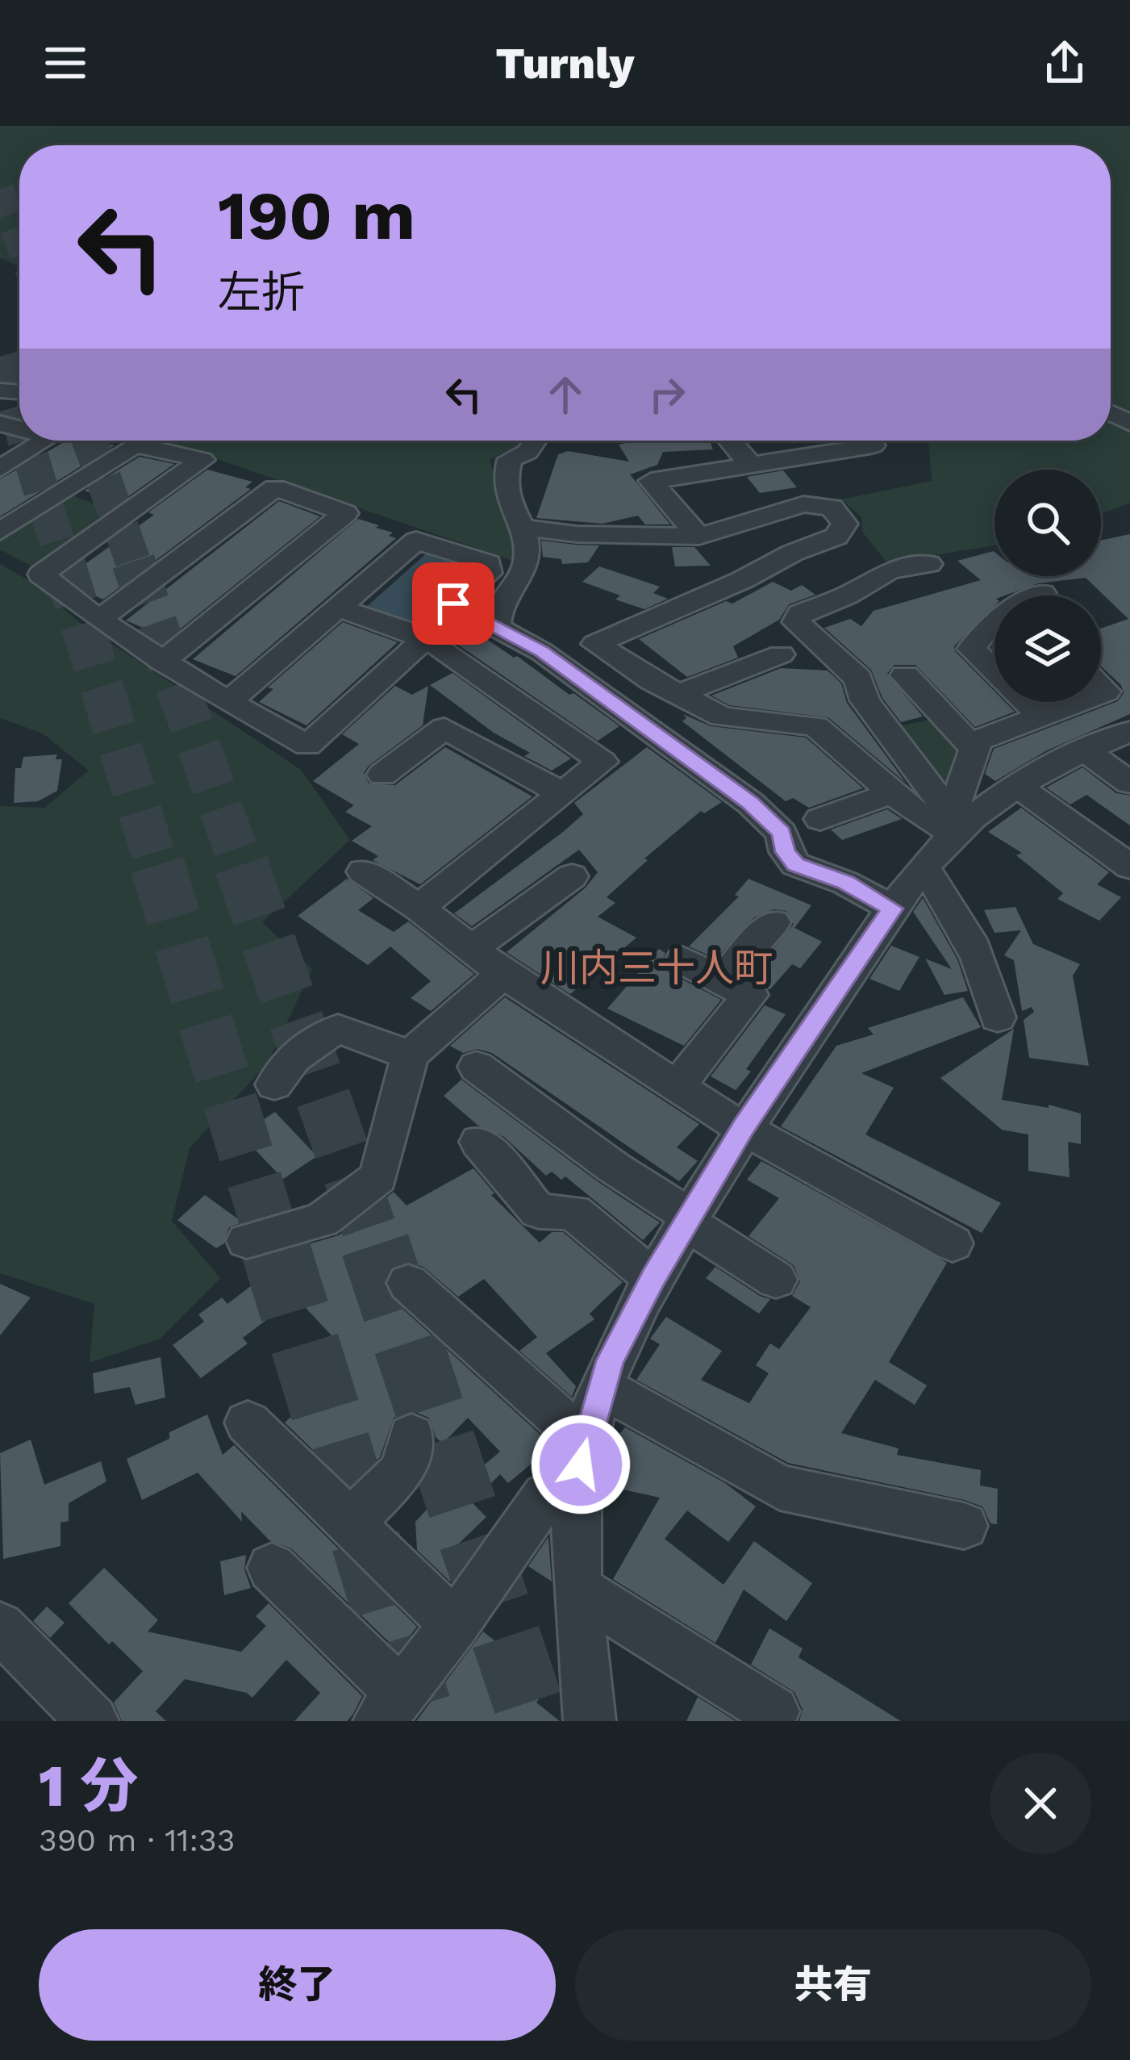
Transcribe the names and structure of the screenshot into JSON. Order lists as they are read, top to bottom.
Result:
{
  "districts": ["川内三十人町"],
  "page": {
    "header": "Turnly",
    "turn": ["190 m", "左折"],
    "heading": ["1 分", "390 m · 11:33"],
    "buttons": ["終了", "共有"]
  }
}
